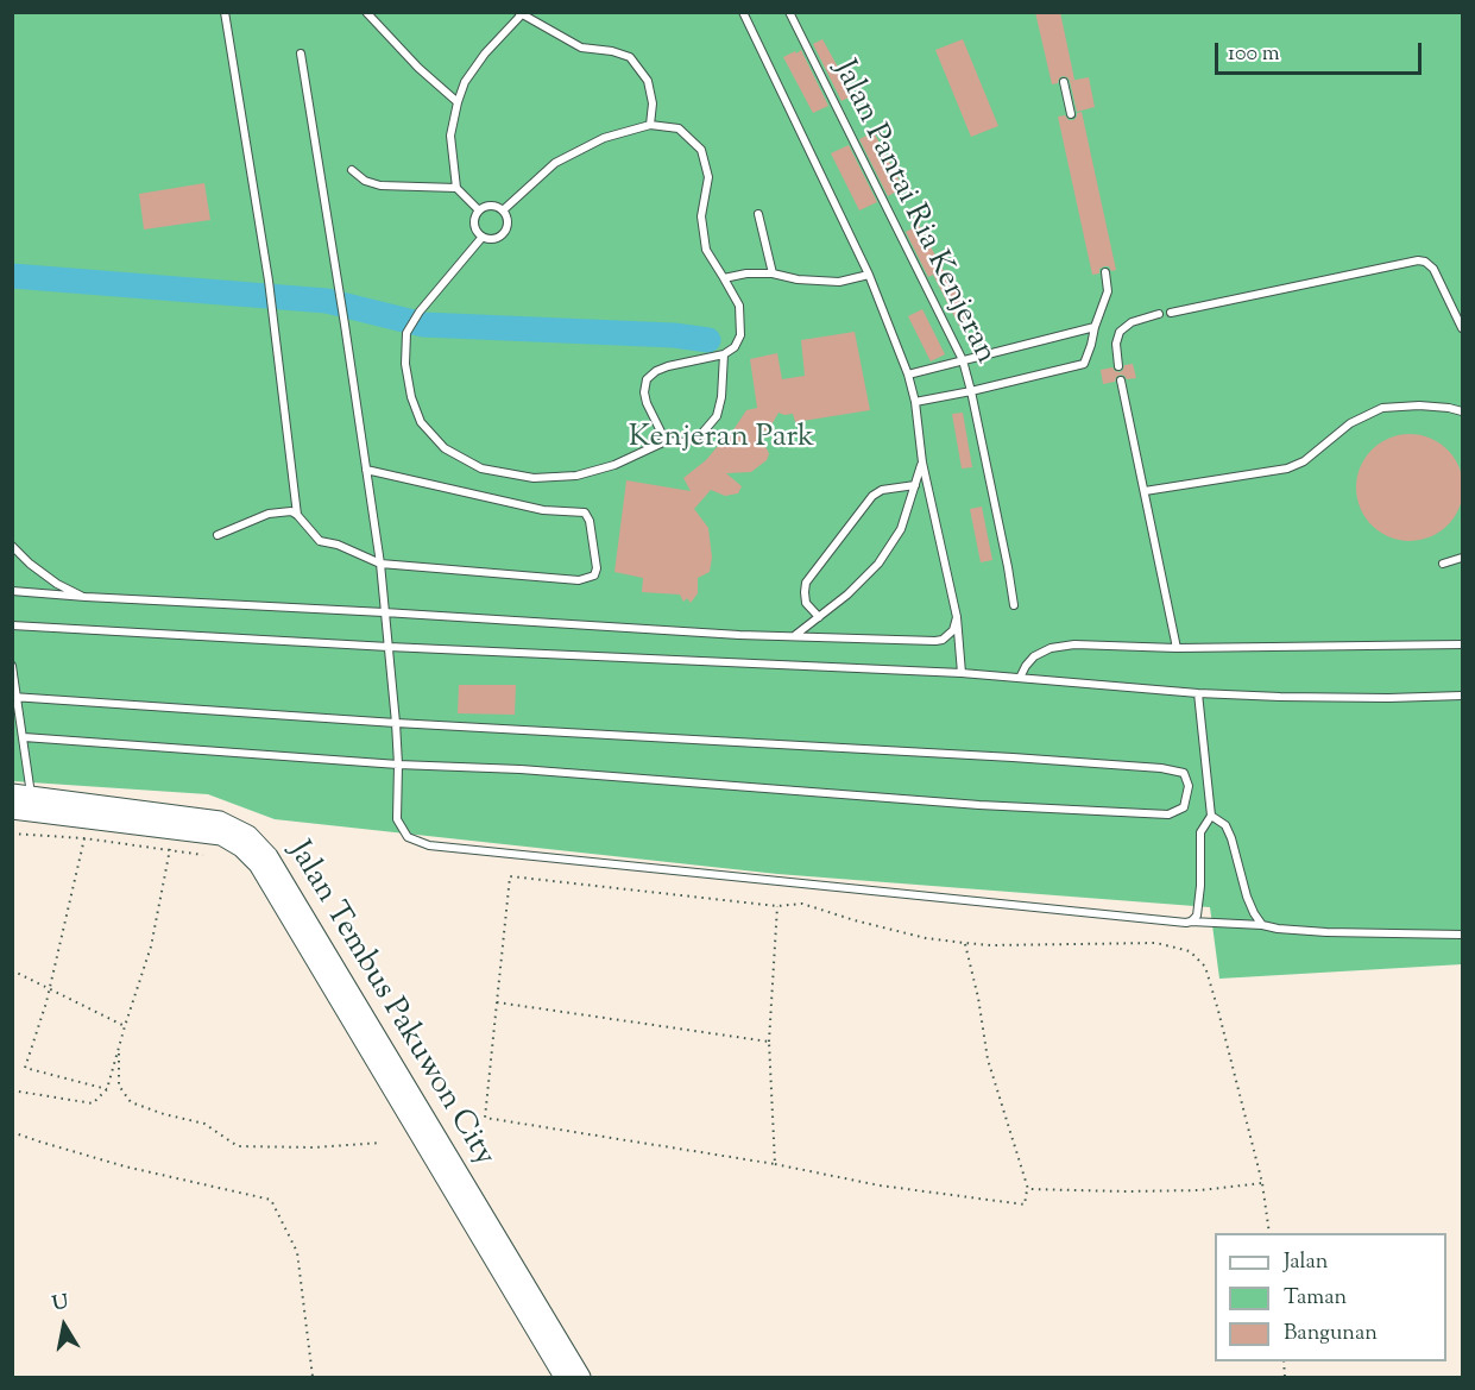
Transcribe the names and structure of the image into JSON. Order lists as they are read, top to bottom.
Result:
{
  "streets": {
    "street": ["Jalan Tembus Pakuwon City"],
    "lane": ["Jalan Pantai Ria Kenjeran"]
  },
  "parks": ["Kenjeran Park"],
  "legend": ["Jalan", "Taman", "Bangunan"],
  "scale_bar": "100 m",
  "north": "top"
}
